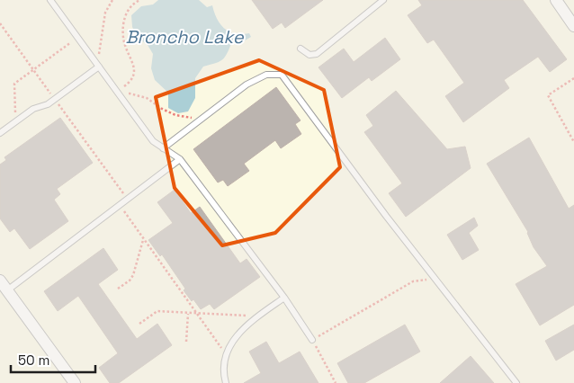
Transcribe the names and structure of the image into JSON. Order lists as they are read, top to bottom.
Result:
{
  "water": ["Broncho Lake"],
  "scale_bar": "50 m"
}
